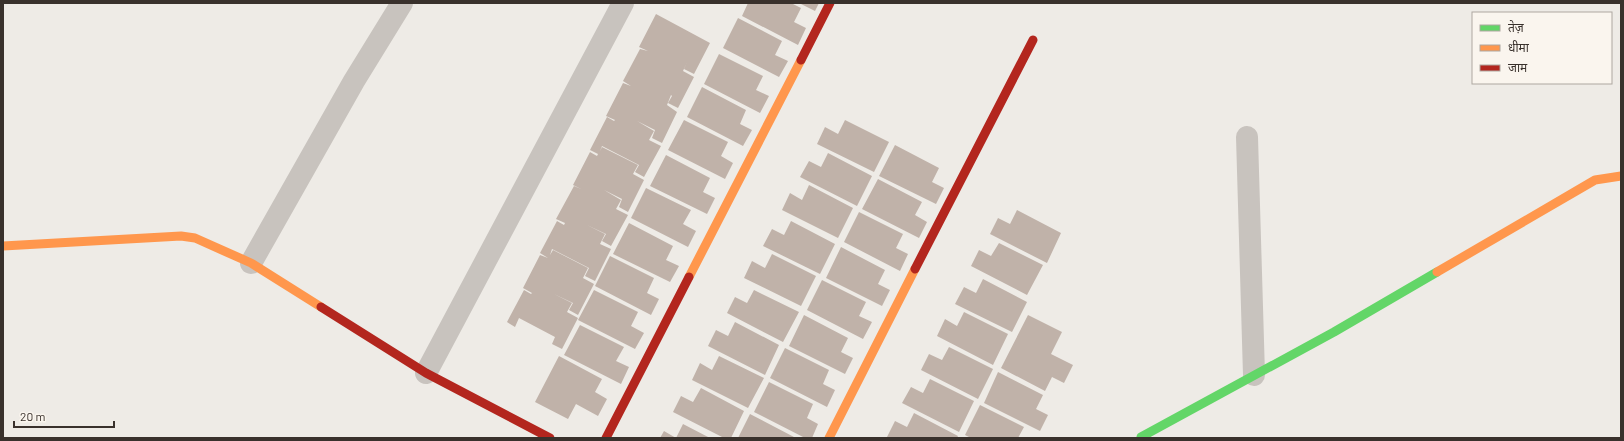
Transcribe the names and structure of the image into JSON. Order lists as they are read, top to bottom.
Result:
{
  "legend": ["तेज़", "धीमा", "जाम"],
  "scale_bar": "20 m"
}
